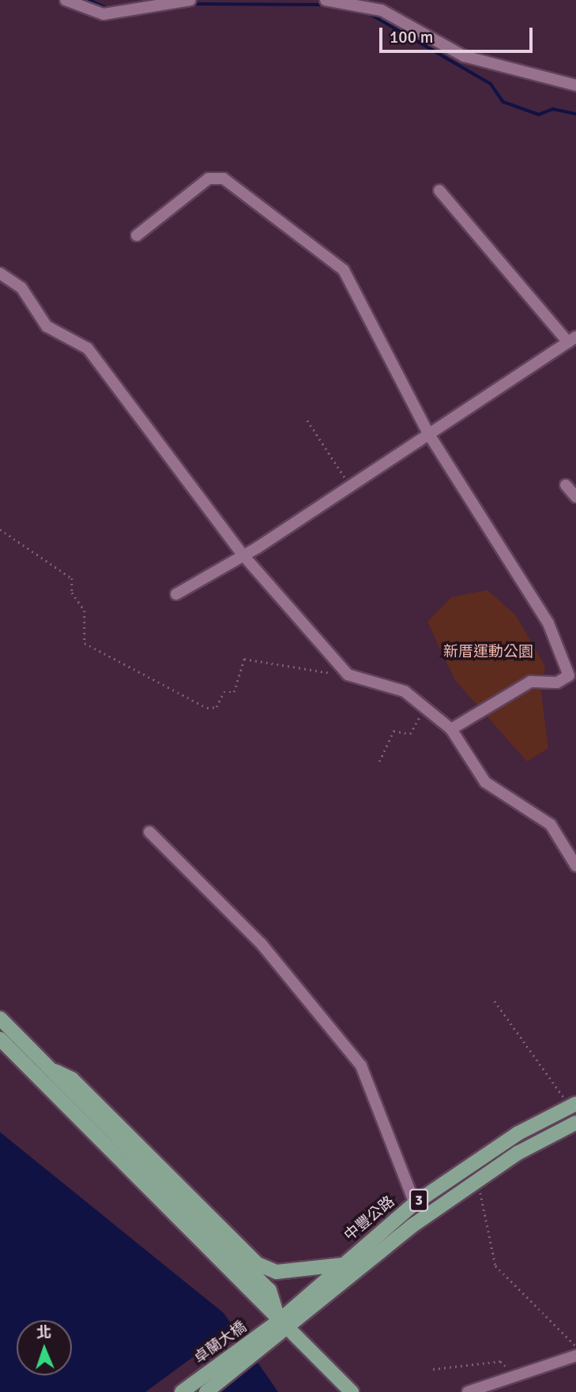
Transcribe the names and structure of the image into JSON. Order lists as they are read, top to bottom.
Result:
{
  "streets": {
    "main road": ["3", "中豐公路", "卓蘭大橋"]
  },
  "crossings": [
    ["中豐公路", "卓蘭大橋"]
  ],
  "parks": ["新厝運動公園"],
  "scale_bar": "100 m",
  "north": "top"
}
